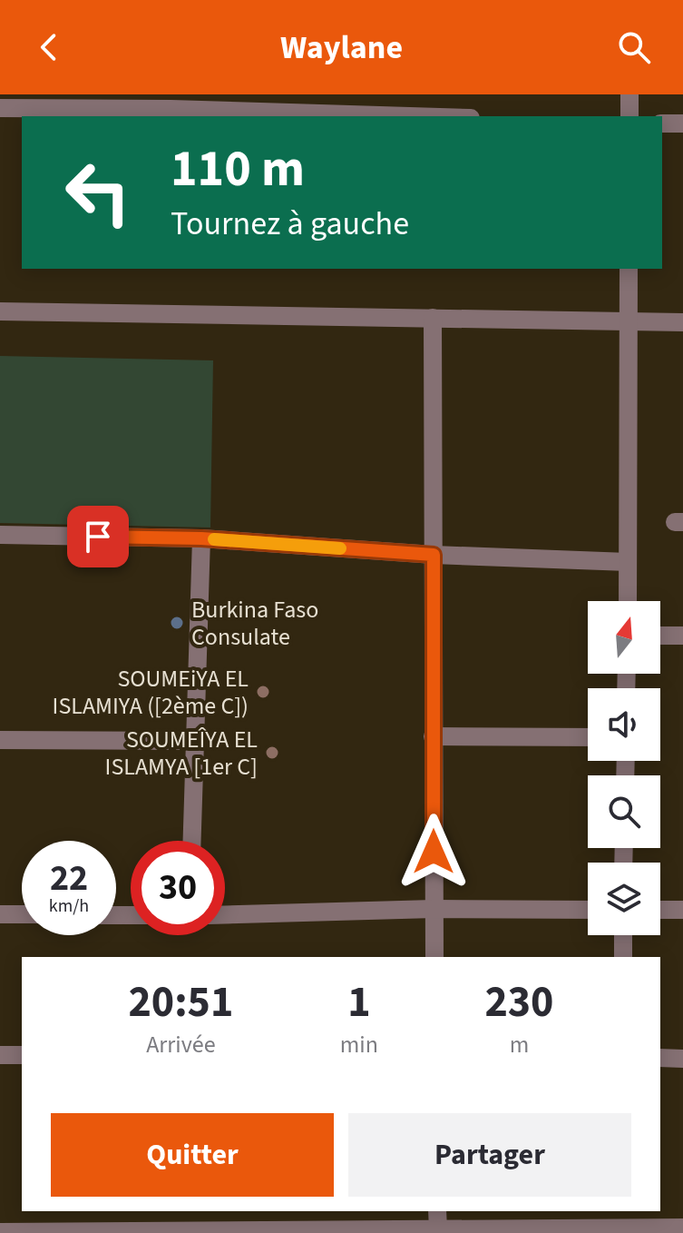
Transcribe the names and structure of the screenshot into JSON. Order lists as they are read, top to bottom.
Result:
{
  "places": ["Burkina Faso Consulate", "SOUMEiYA EL ISLAMIYA ([2ème C])", "SOUMEÎYA EL ISLAMYA [1er C]"],
  "north": "top",
  "page": {
    "header": "Waylane",
    "turn": ["110 m", "Tournez à gauche"],
    "speed": "22 km/h",
    "limit": "30",
    "eta": [
      "20:51",
      "Arrivée",
      "1",
      "min",
      "230",
      "m"
    ],
    "buttons": ["Quitter", "Partager"]
  }
}
